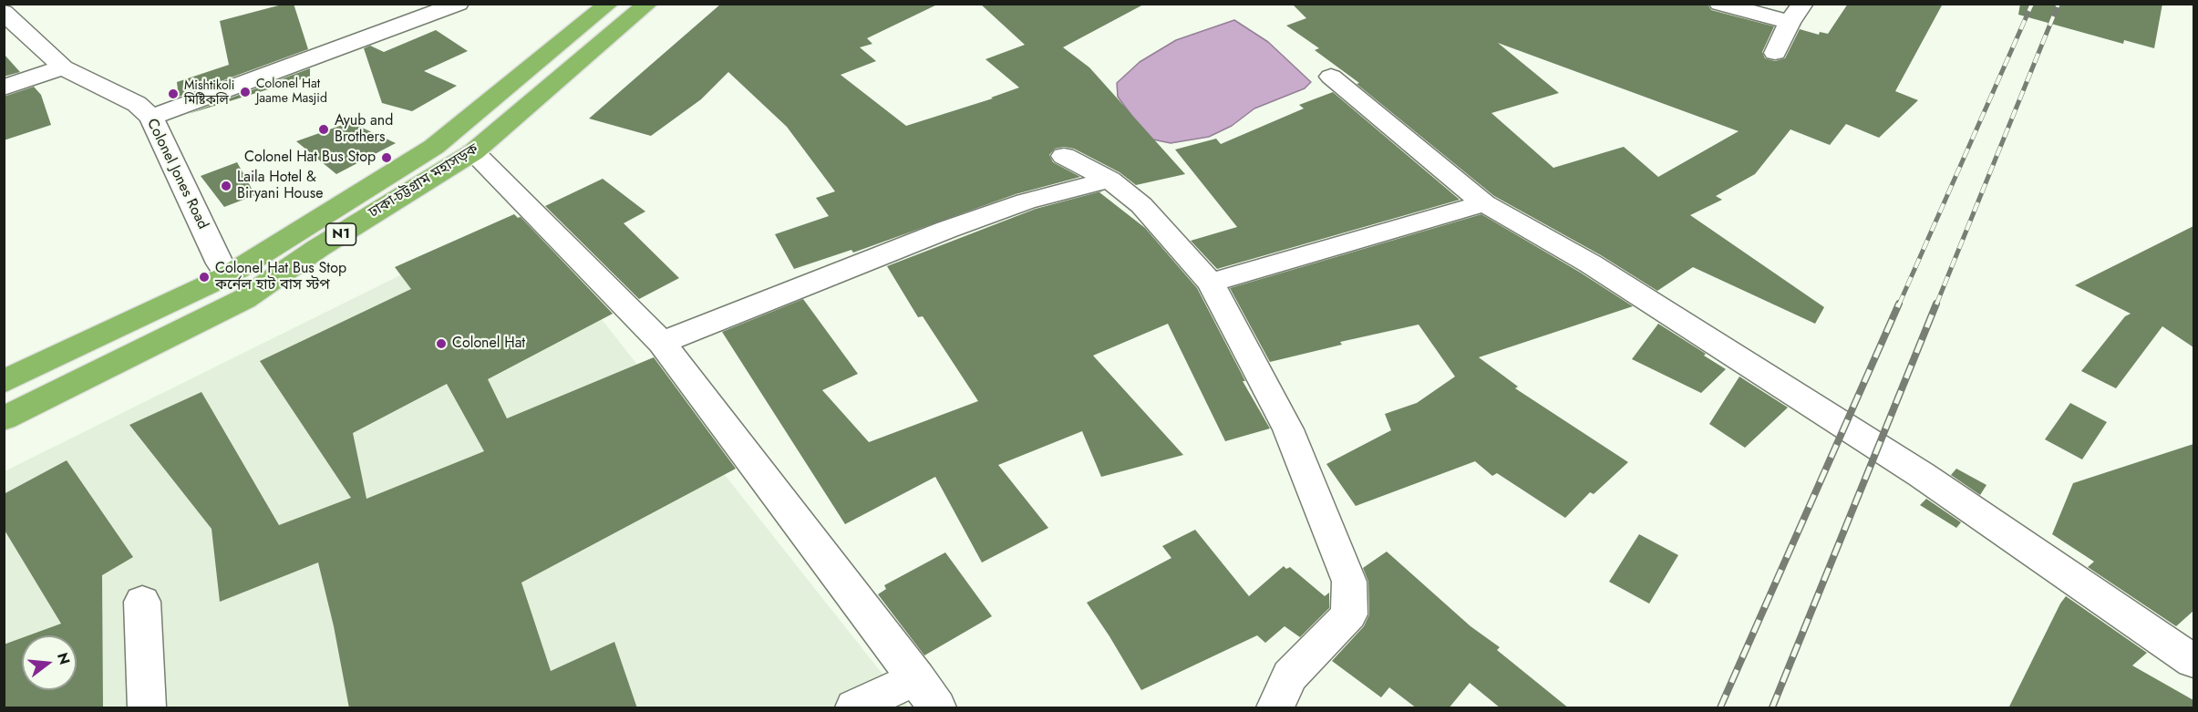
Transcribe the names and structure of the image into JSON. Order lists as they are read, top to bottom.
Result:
{
  "streets": {
    "highway": ["ঢাকা-চট্টগ্রাম মহাসড়ক", "N1"],
    "street": ["Colonel Jones Road"]
  },
  "crossings": [
    ["Colonel Jones Road", "ঢাকা-চট্টগ্রাম মহাসড়ক"]
  ],
  "places": [
    "Colonel Hat Jaame Masjid",
    "Mishtikoli মিষ্টিকলি",
    "Ayub and Brothers",
    "Colonel Hat Bus Stop",
    "Laila Hotel & Biryani House",
    "Colonel Hat Bus Stop কর্নেল হাট বাস স্টপ",
    "Colonel Hat"
  ],
  "north": "right"
}
